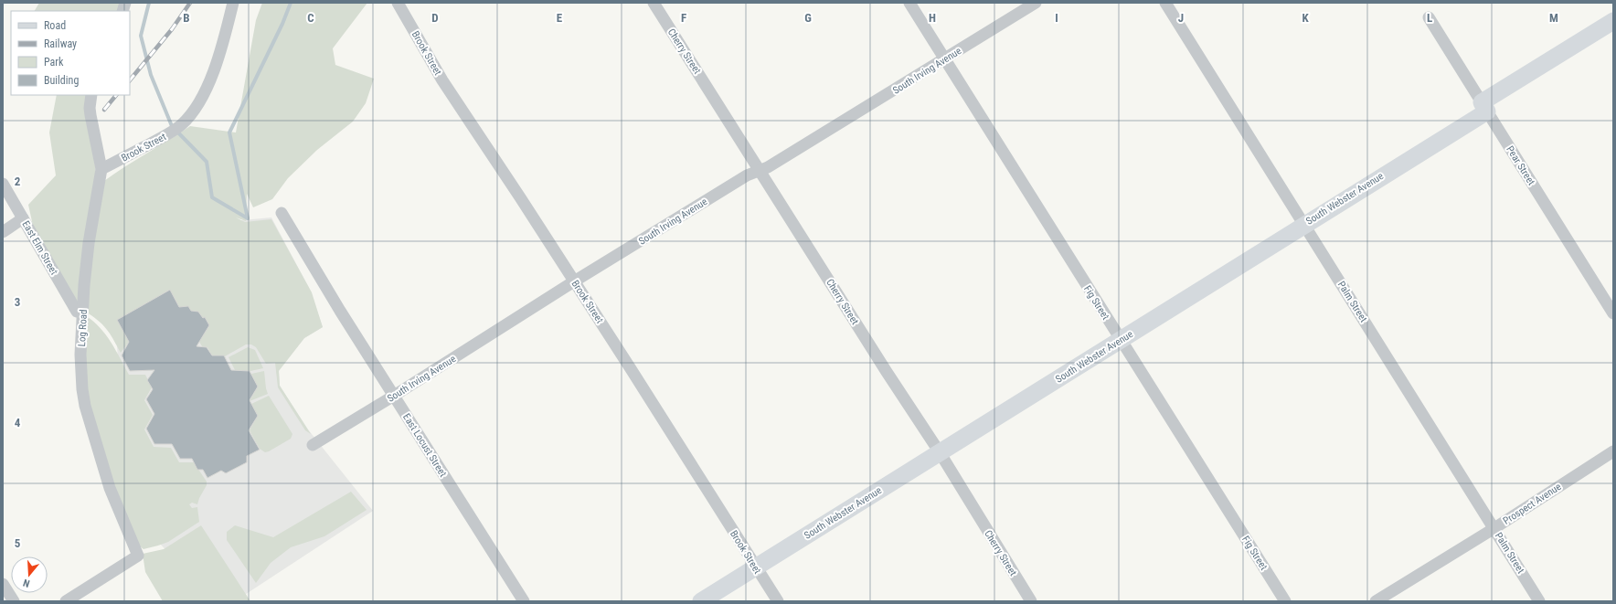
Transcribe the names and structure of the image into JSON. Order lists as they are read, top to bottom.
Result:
{
  "streets": {
    "street": [
      "Cherry Street",
      "Brook Street",
      "South Irving Avenue",
      "Pear Street",
      "South Webster Avenue",
      "East Elm Street",
      "Palm Street",
      "Fig Street",
      "Log Road",
      "East Locust Street",
      "Prospect Avenue"
    ]
  },
  "crossings": [
    ["Cherry Street", "South Irving Avenue"],
    ["Cherry Street", "South Webster Avenue"],
    ["Brook Street", "South Irving Avenue"],
    ["Brook Street", "South Webster Avenue"],
    ["Brook Street", "Log Road"],
    ["South Irving Avenue", "Fig Street"],
    ["South Irving Avenue", "East Locust Street"],
    ["Pear Street", "South Webster Avenue"],
    ["South Webster Avenue", "Palm Street"],
    ["South Webster Avenue", "Fig Street"],
    ["Palm Street", "Prospect Avenue"]
  ],
  "legend": [
    "Road",
    "Railway",
    "Park",
    "Building"
  ],
  "north": "bottom",
  "grid": {
    "columns": [
      "B",
      "C",
      "D",
      "E",
      "F",
      "G",
      "H",
      "I",
      "J",
      "K",
      "L",
      "M"
    ],
    "rows": [
      "2",
      "3",
      "4",
      "5"
    ]
  }
}
